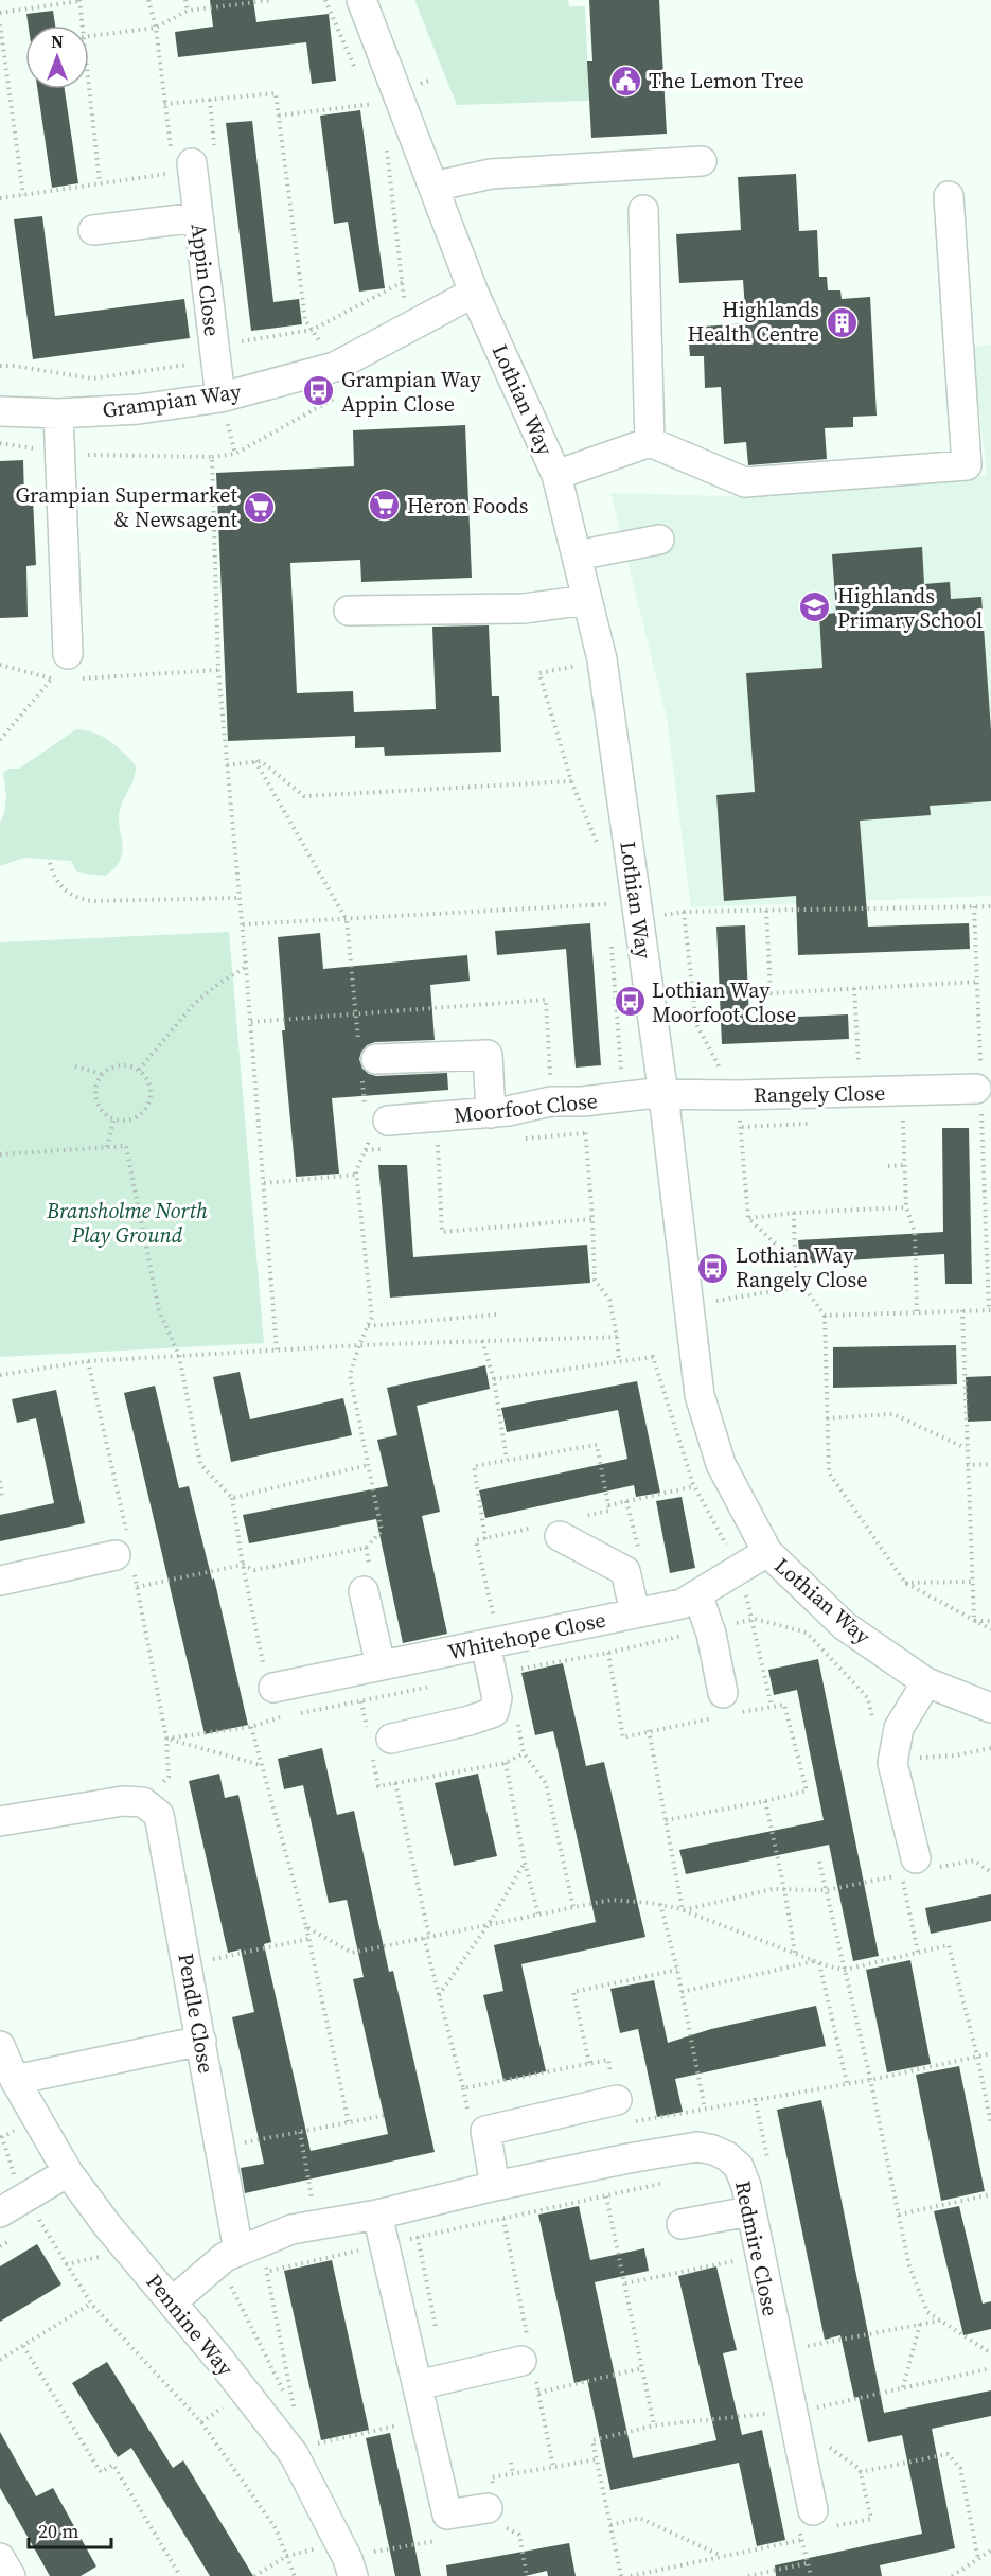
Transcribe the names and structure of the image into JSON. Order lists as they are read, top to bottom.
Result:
{
  "streets": {
    "street": [
      "Appin Close",
      "Lothian Way",
      "Grampian Way",
      "Rangely Close",
      "Moorfoot Close",
      "Whitehope Close",
      "Pendle Close",
      "Redmire Close",
      "Pennine Way"
    ]
  },
  "crossings": [
    ["Appin Close", "Grampian Way"],
    ["Lothian Way", "Grampian Way"],
    ["Lothian Way", "Rangely Close"],
    ["Lothian Way", "Moorfoot Close"],
    ["Lothian Way", "Whitehope Close"],
    ["Rangely Close", "Moorfoot Close"],
    ["Pendle Close", "Redmire Close"],
    ["Redmire Close", "Pennine Way"]
  ],
  "parks": ["Bransholme North Play Ground"],
  "places": {
    "public building": ["The Lemon Tree"],
    "building": ["Highlands Health Centre"],
    "bus stop": ["Grampian Way Appin Close", "Lothian Way Moorfoot Close", "Lothian Way Rangely Close"],
    "supermarket": ["Heron Foods", "Grampian Supermarket & Newsagent"],
    "school or university": ["Highlands Primary School"]
  },
  "scale_bar": "20 m",
  "north": "top"
}
